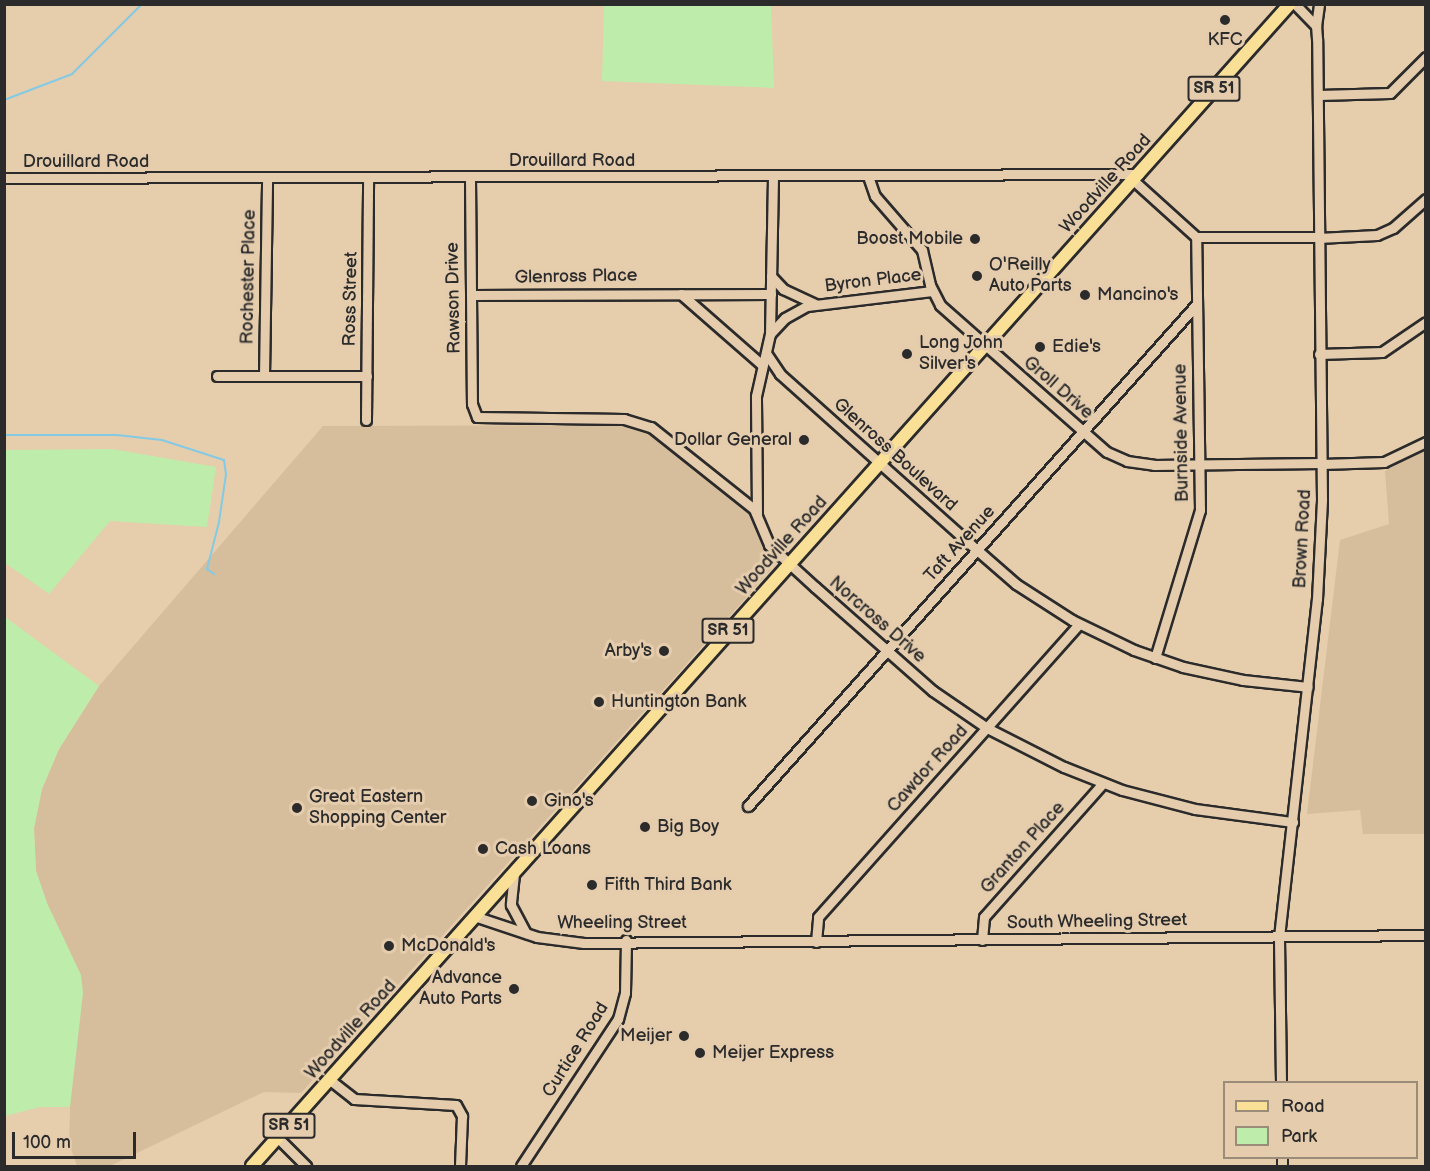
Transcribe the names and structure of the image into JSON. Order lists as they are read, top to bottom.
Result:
{
  "streets": {
    "main road": ["SR 51", "Woodville Road"],
    "street": [
      "Drouillard Road",
      "Rochester Place",
      "Glenross Place",
      "Byron Place",
      "Rawson Drive",
      "Ross Street",
      "Groll Drive",
      "Burnside Avenue",
      "Glenross Boulevard",
      "Brown Road",
      "Taft Avenue",
      "Norcross Drive",
      "Cawdor Road",
      "Granton Place",
      "South Wheeling Street",
      "Wheeling Street",
      "Curtice Road"
    ]
  },
  "crossings": [
    ["Drouillard Road", "Woodville Road"],
    ["Drouillard Road", "Rochester Place"],
    ["Drouillard Road", "Rawson Drive"],
    ["Drouillard Road", "Ross Street"],
    ["Drouillard Road", "Groll Drive"],
    ["Woodville Road", "Groll Drive"],
    ["Woodville Road", "Glenross Boulevard"],
    ["Woodville Road", "Norcross Drive"],
    ["Woodville Road", "Wheeling Street"],
    ["Glenross Place", "Rawson Drive"],
    ["Byron Place", "Groll Drive"],
    ["Rawson Drive", "Norcross Drive"],
    ["Groll Drive", "Burnside Avenue"],
    ["Groll Drive", "Brown Road"],
    ["Groll Drive", "Taft Avenue"],
    ["Burnside Avenue", "Glenross Boulevard"],
    ["Burnside Avenue", "Taft Avenue"],
    ["Glenross Boulevard", "Brown Road"],
    ["Glenross Boulevard", "Taft Avenue"],
    ["Glenross Boulevard", "Cawdor Road"],
    ["Brown Road", "Norcross Drive"],
    ["Brown Road", "South Wheeling Street"],
    ["Taft Avenue", "Norcross Drive"],
    ["Norcross Drive", "Cawdor Road"],
    ["Norcross Drive", "Granton Place"],
    ["Cawdor Road", "South Wheeling Street"],
    ["Granton Place", "South Wheeling Street"],
    ["South Wheeling Street", "Wheeling Street"],
    ["Wheeling Street", "Curtice Road"]
  ],
  "places": [
    "KFC",
    "Boost Mobile",
    "O'Reilly Auto Parts",
    "Mancino's",
    "Edie's",
    "Long John Silver's",
    "Dollar General",
    "Arby's",
    "Huntington Bank",
    "Gino's",
    "Great Eastern Shopping Center",
    "Big Boy",
    "Cash Loans",
    "Fifth Third Bank",
    "McDonald's",
    "Advance Auto Parts",
    "Meijer",
    "Meijer Express"
  ],
  "legend": ["Road", "Park"],
  "scale_bar": "100 m"
}
